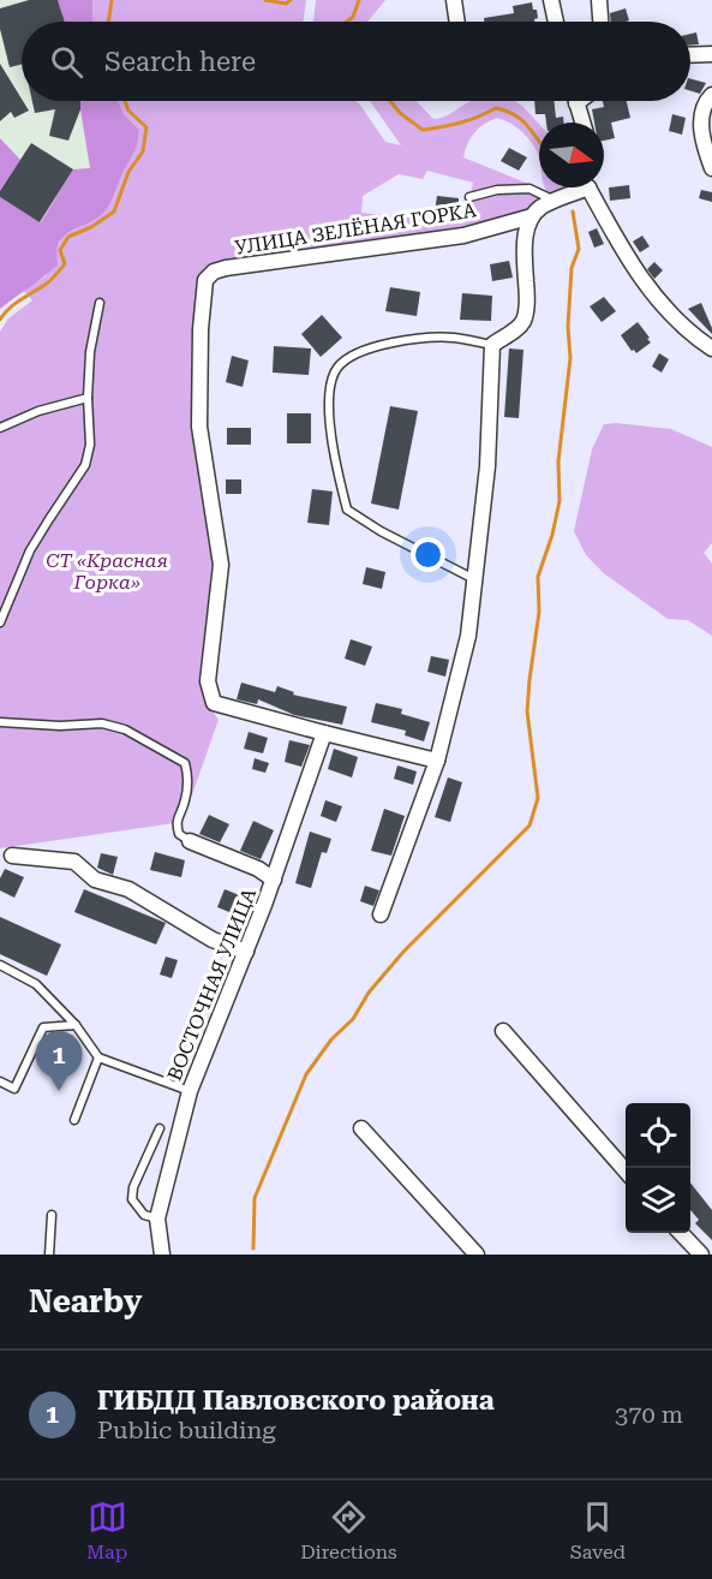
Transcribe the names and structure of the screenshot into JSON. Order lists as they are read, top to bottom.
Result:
{
  "streets": {
    "street": ["УЛИЦА ЗЕЛЁНАЯ ГОРКА", "ВОСТОЧНАЯ УЛИЦА"]
  },
  "crossings": [
    ["УЛИЦА ЗЕЛЁНАЯ ГОРКА", "ВОСТОЧНАЯ УЛИЦА"]
  ],
  "parks": ["СТ «Красная Горка»"],
  "north": "right",
  "page": {
    "search": "Search here",
    "pins": "1",
    "heading": "Nearby",
    "list": [
      {
        "mark": "1",
        "name": "ГИБДД Павловского района",
        "note": "Public building",
        "value": "370 m"
      }
    ],
    "nav": ["Map", "Directions", "Saved"]
  }
}
